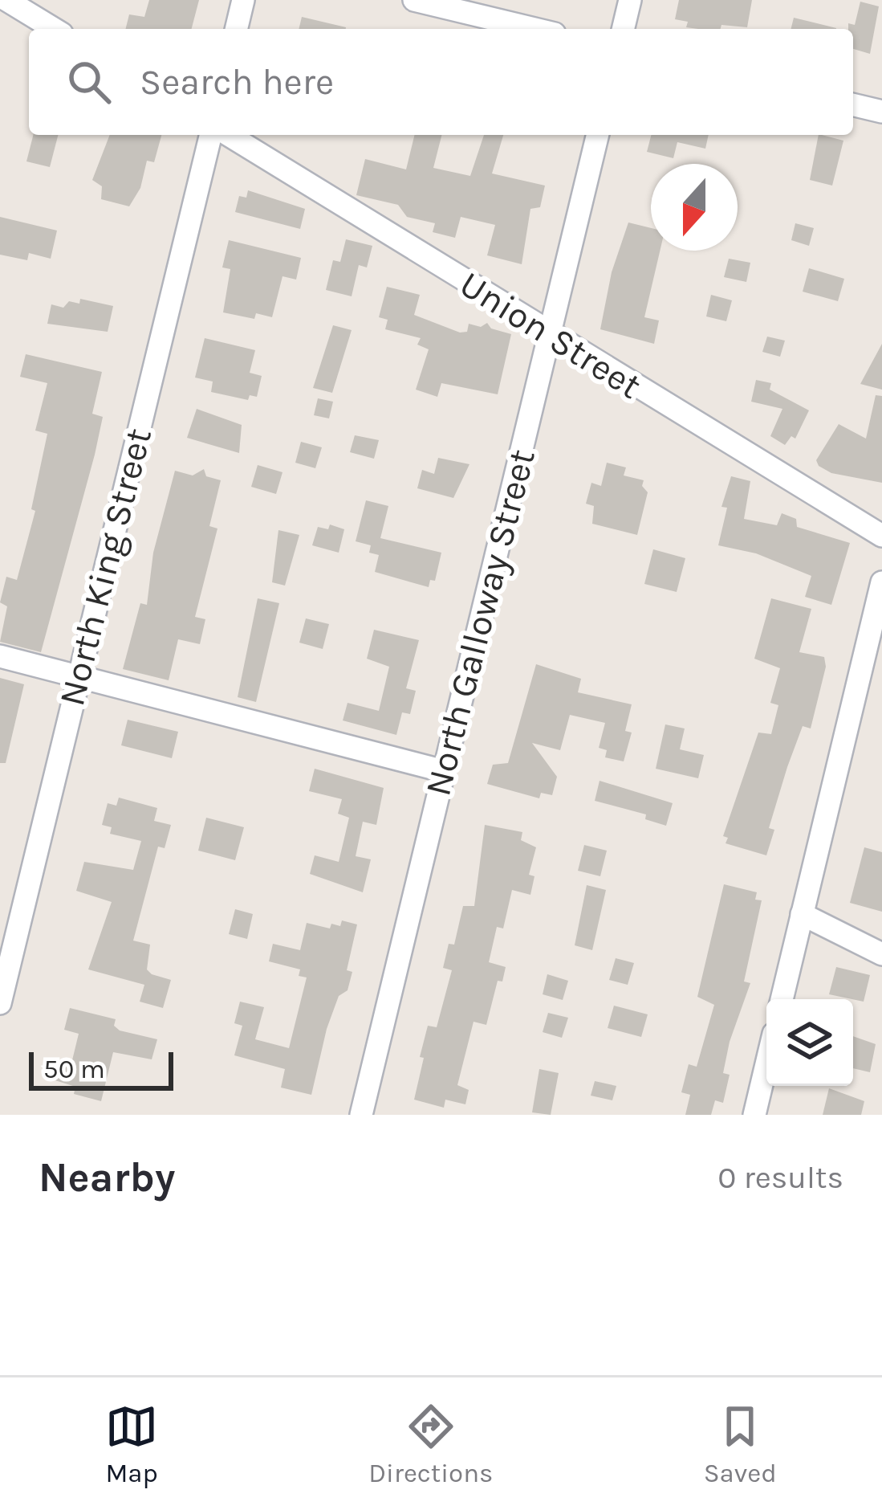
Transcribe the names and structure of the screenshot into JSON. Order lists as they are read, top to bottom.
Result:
{
  "streets": {
    "street": ["Union Street", "North King Street", "North Galloway Street"]
  },
  "crossings": [
    ["Union Street", "North Galloway Street"]
  ],
  "scale_bar": "50 m",
  "north": "bottom",
  "page": {
    "search": "Search here",
    "scale": "50 m",
    "heading": ["Nearby", "0 results"],
    "nav": ["Map", "Directions", "Saved"]
  }
}
